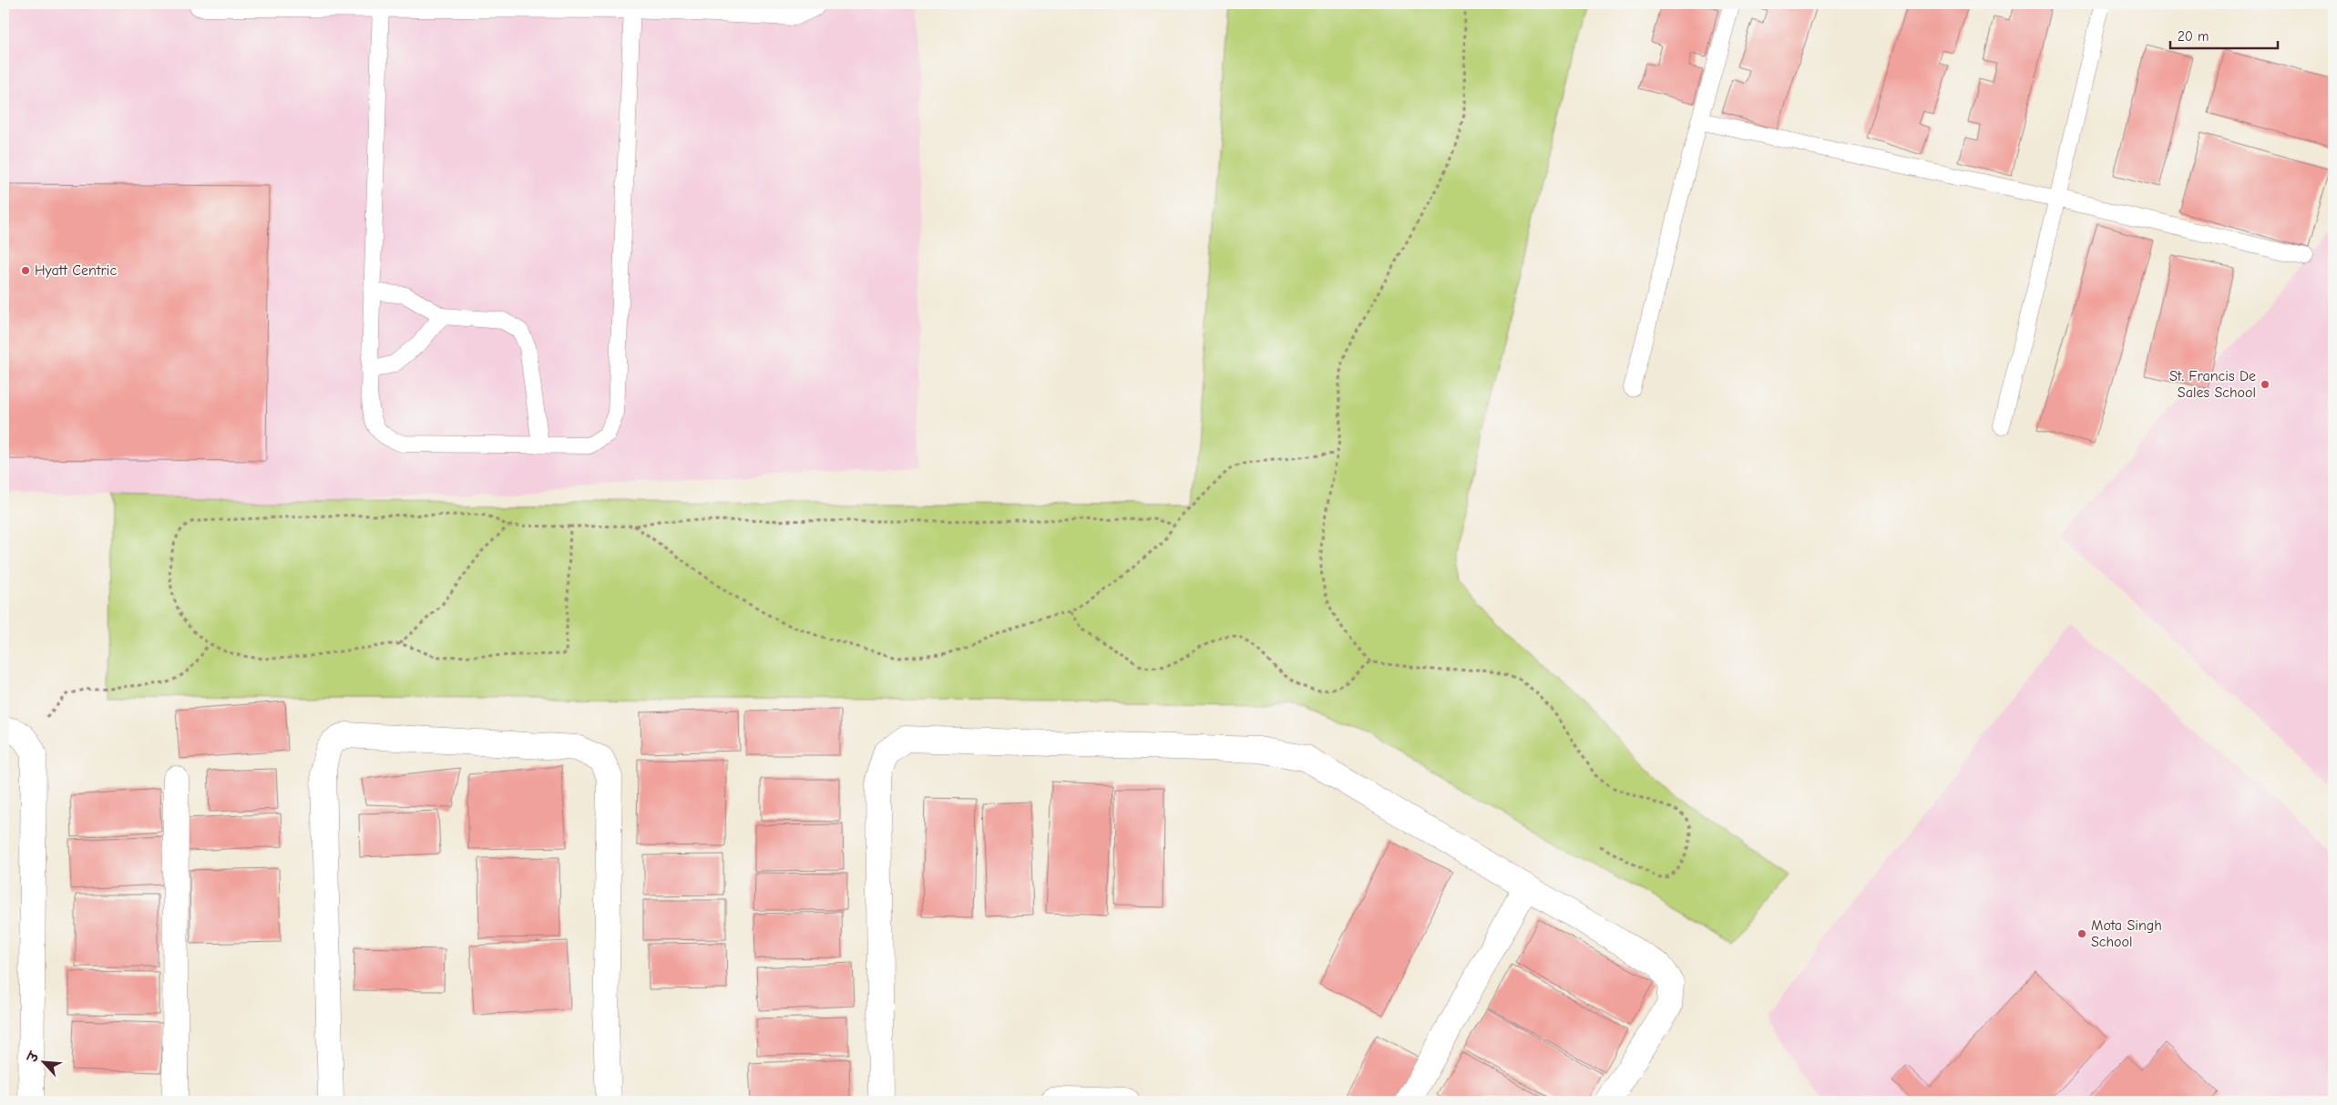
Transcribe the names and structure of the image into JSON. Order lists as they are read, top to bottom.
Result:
{
  "places": ["Hyatt Centric", "St. Francis De Sales School", "Mota Singh School"],
  "scale_bar": "20 m",
  "north": "top left"
}
